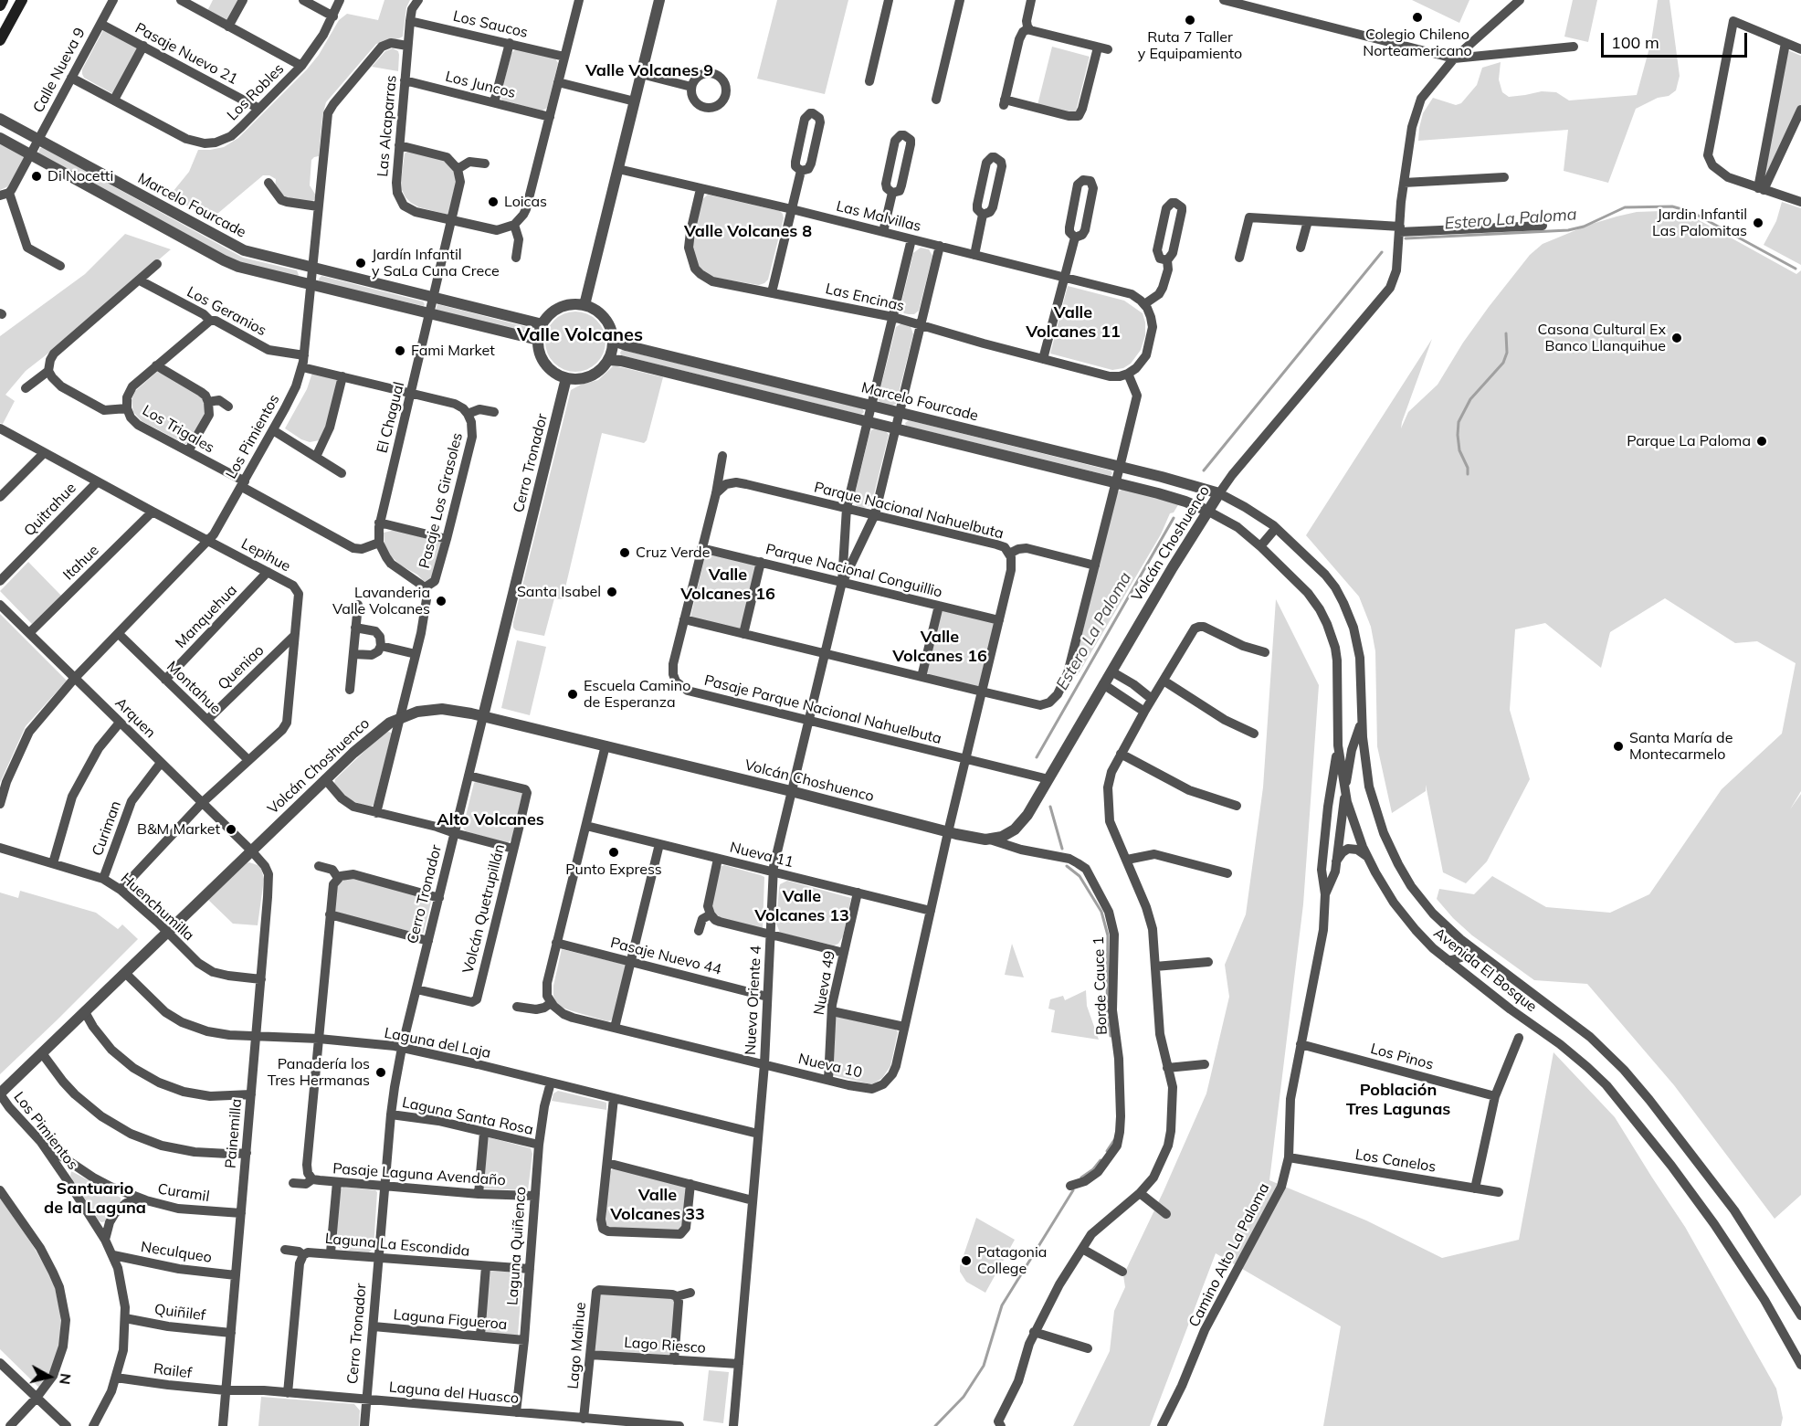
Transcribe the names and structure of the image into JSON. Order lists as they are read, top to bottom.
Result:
{
  "streets": {
    "street": [
      "Los Saucos",
      "Pasaje Nuevo 21",
      "Calle Nueva 9",
      "Los Juncos",
      "Los Robles",
      "Las Alcaparras",
      "Marcelo Fourcade",
      "Las Malvillas",
      "Las Encinas",
      "Los Geranios",
      "El Chagual",
      "Los Trigales",
      "Los Pimientos",
      "Cerro Tronador",
      "Pasaje Los Girasoles",
      "Quitrahue",
      "Parque Nacional Nahuelbuta",
      "Volcán Choshuenco",
      "Lepihue",
      "Itahue",
      "Parque Nacional Conguillio",
      "Manquehua",
      "Queniao",
      "Montahue",
      "Pasaje Parque Nacional Nahuelbuta",
      "Arquen",
      "Curiman",
      "Nueva 11",
      "Huenchumilla",
      "Volcán Quetrupillán",
      "Pasaje Nuevo 44",
      "Avenida El Bosque",
      "Nueva 49",
      "Borde Cauce 1",
      "Nueva Oriente 4",
      "Laguna del Laja",
      "Los Pinos",
      "Nueva 10",
      "Laguna Santa Rosa",
      "Painemilla",
      "Los Canelos",
      "Pasaje Laguna Avendaño",
      "Curamil",
      "Laguna La Escondida",
      "Laguna Quiñenco",
      "Neculqueo",
      "Camino Alto La Paloma",
      "Quiñilef",
      "Laguna Figueroa",
      "Lago Maihue",
      "Lago Riesco",
      "Railef",
      "Laguna del Huasco"
    ]
  },
  "crossings": [
    ["Los Saucos", "Las Alcaparras"],
    ["Pasaje Nuevo 21", "Calle Nueva 9"],
    ["Pasaje Nuevo 21", "Los Robles"],
    ["Calle Nueva 9", "Los Robles"],
    ["Calle Nueva 9", "Marcelo Fourcade"],
    ["Los Juncos", "Las Alcaparras"],
    ["Las Alcaparras", "El Chagual"],
    ["Las Alcaparras", "Los Pimientos"],
    ["Marcelo Fourcade", "El Chagual"],
    ["Marcelo Fourcade", "Los Pimientos"],
    ["Marcelo Fourcade", "Cerro Tronador"],
    ["Marcelo Fourcade", "Volcán Choshuenco"],
    ["Marcelo Fourcade", "Avenida El Bosque"],
    ["Las Malvillas", "Las Encinas"],
    ["Los Geranios", "Los Trigales"],
    ["Los Geranios", "Los Pimientos"],
    ["El Chagual", "Los Trigales"],
    ["El Chagual", "Pasaje Los Girasoles"],
    ["Los Trigales", "Los Pimientos"],
    ["Los Pimientos", "Pasaje Los Girasoles"],
    ["Los Pimientos", "Volcán Choshuenco"],
    ["Los Pimientos", "Lepihue"],
    ["Los Pimientos", "Montahue"],
    ["Los Pimientos", "Arquen"],
    ["Los Pimientos", "Curamil"],
    ["Los Pimientos", "Neculqueo"],
    ["Los Pimientos", "Quiñilef"],
    ["Los Pimientos", "Railef"],
    ["Cerro Tronador", "Volcán Choshuenco"],
    ["Cerro Tronador", "Volcán Quetrupillán"],
    ["Cerro Tronador", "Laguna del Laja"],
    ["Cerro Tronador", "Laguna Santa Rosa"],
    ["Cerro Tronador", "Pasaje Laguna Avendaño"],
    ["Cerro Tronador", "Laguna La Escondida"],
    ["Cerro Tronador", "Laguna Figueroa"],
    ["Cerro Tronador", "Laguna del Huasco"],
    ["Quitrahue", "Lepihue"],
    ["Parque Nacional Nahuelbuta", "Volcán Choshuenco"],
    ["Parque Nacional Nahuelbuta", "Parque Nacional Conguillio"],
    ["Parque Nacional Nahuelbuta", "Pasaje Parque Nacional Nahuelbuta"],
    ["Parque Nacional Nahuelbuta", "Nueva 10"],
    ["Volcán Choshuenco", "Pasaje Parque Nacional Nahuelbuta"],
    ["Volcán Choshuenco", "Arquen"],
    ["Volcán Choshuenco", "Huenchumilla"],
    ["Volcán Choshuenco", "Avenida El Bosque"],
    ["Volcán Choshuenco", "Borde Cauce 1"],
    ["Volcán Choshuenco", "Nueva Oriente 4"],
    ["Volcán Choshuenco", "Laguna del Laja"],
    ["Volcán Choshuenco", "Nueva 10"],
    ["Volcán Choshuenco", "Painemilla"],
    ["Lepihue", "Itahue"],
    ["Lepihue", "Manquehua"],
    ["Lepihue", "Queniao"],
    ["Lepihue", "Montahue"],
    ["Lepihue", "Arquen"],
    ["Lepihue", "Huenchumilla"],
    ["Itahue", "Arquen"],
    ["Parque Nacional Conguillio", "Nueva Oriente 4"],
    ["Manquehua", "Montahue"],
    ["Queniao", "Montahue"],
    ["Pasaje Parque Nacional Nahuelbuta", "Nueva Oriente 4"],
    ["Arquen", "Curiman"],
    ["Arquen", "Painemilla"],
    ["Curiman", "Huenchumilla"],
    ["Nueva 11", "Nueva 49"],
    ["Nueva 11", "Nueva Oriente 4"],
    ["Nueva 11", "Nueva 10"],
    ["Huenchumilla", "Painemilla"],
    ["Pasaje Nuevo 44", "Nueva Oriente 4"],
    ["Avenida El Bosque", "Camino Alto La Paloma"],
    ["Nueva 49", "Nueva 10"],
    ["Nueva Oriente 4", "Laguna del Laja"],
    ["Nueva Oriente 4", "Nueva 10"],
    ["Nueva Oriente 4", "Lago Riesco"],
    ["Laguna del Laja", "Painemilla"],
    ["Laguna del Laja", "Pasaje Laguna Avendaño"],
    ["Laguna del Laja", "Laguna Quiñenco"],
    ["Los Pinos", "Camino Alto La Paloma"],
    ["Laguna Santa Rosa", "Laguna Quiñenco"],
    ["Painemilla", "Curamil"],
    ["Painemilla", "Neculqueo"],
    ["Painemilla", "Quiñilef"],
    ["Painemilla", "Railef"],
    ["Painemilla", "Laguna del Huasco"],
    ["Los Canelos", "Camino Alto La Paloma"],
    ["Pasaje Laguna Avendaño", "Laguna Quiñenco"],
    ["Laguna La Escondida", "Laguna Quiñenco"],
    ["Laguna La Escondida", "Laguna del Huasco"],
    ["Laguna Quiñenco", "Laguna Figueroa"],
    ["Laguna Quiñenco", "Laguna del Huasco"],
    ["Lago Maihue", "Lago Riesco"],
    ["Lago Maihue", "Laguna del Huasco"],
    ["Railef", "Laguna del Huasco"]
  ],
  "districts": [
    "Valle Volcanes 9",
    "Valle Volcanes 8",
    "Valle Volcanes 11",
    "Valle Volcanes",
    "Valle Volcanes 16",
    "Valle Volcanes 16",
    "Alto Volcanes",
    "Valle Volcanes 13",
    "Población Tres Lagunas",
    "Santuario de la Laguna",
    "Valle Volcanes 33"
  ],
  "water": ["Estero La Paloma"],
  "places": [
    "Colegio Chileno Norteamericano",
    "Ruta 7 Taller y Equipamiento",
    "Di Nocetti",
    "Loicas",
    "Jardin Infantil Las Palomitas",
    "Jardín Infantil y SaLa Cuna Crece",
    "Casona Cultural Ex Banco Llanquihue",
    "Fami Market",
    "Parque La Paloma",
    "Cruz Verde",
    "Santa Isabel",
    "Lavanderia Valle Volcanes",
    "Escuela Camino de Esperanza",
    "Santa María de Montecarmelo",
    "B&M Market",
    "Punto Express",
    "Panadería los Tres Hermanas",
    "Patagonia College"
  ],
  "scale_bar": "100 m",
  "north": "right"
}
